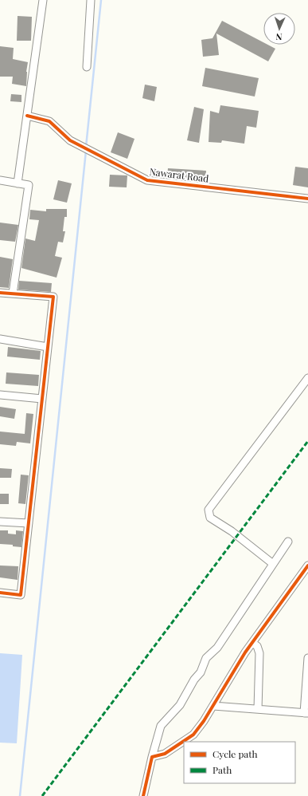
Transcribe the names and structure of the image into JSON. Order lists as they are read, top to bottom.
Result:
{
  "streets": {
    "street": ["Nawarat Road"]
  },
  "legend": ["Cycle path", "Path"],
  "north": "bottom"
}
